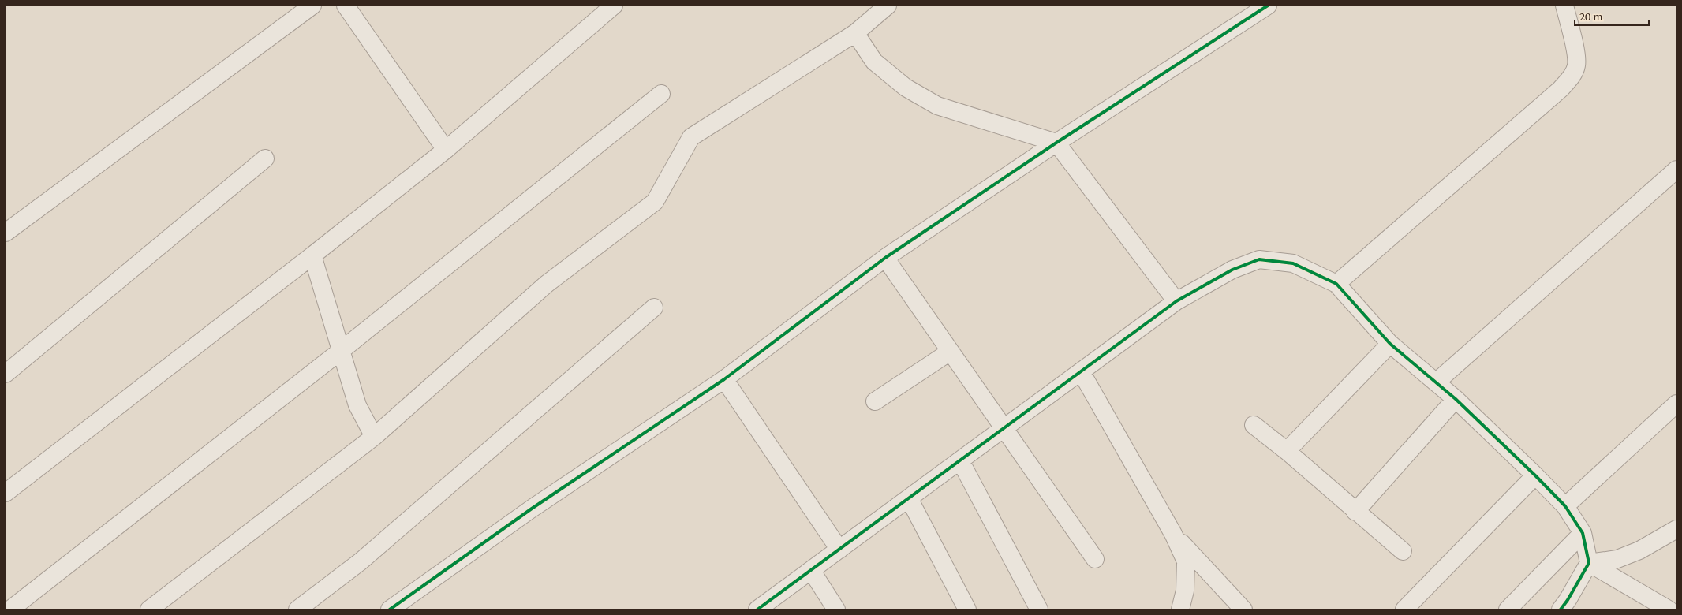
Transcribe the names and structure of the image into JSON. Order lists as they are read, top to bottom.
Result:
{
  "scale_bar": "20 m"
}
